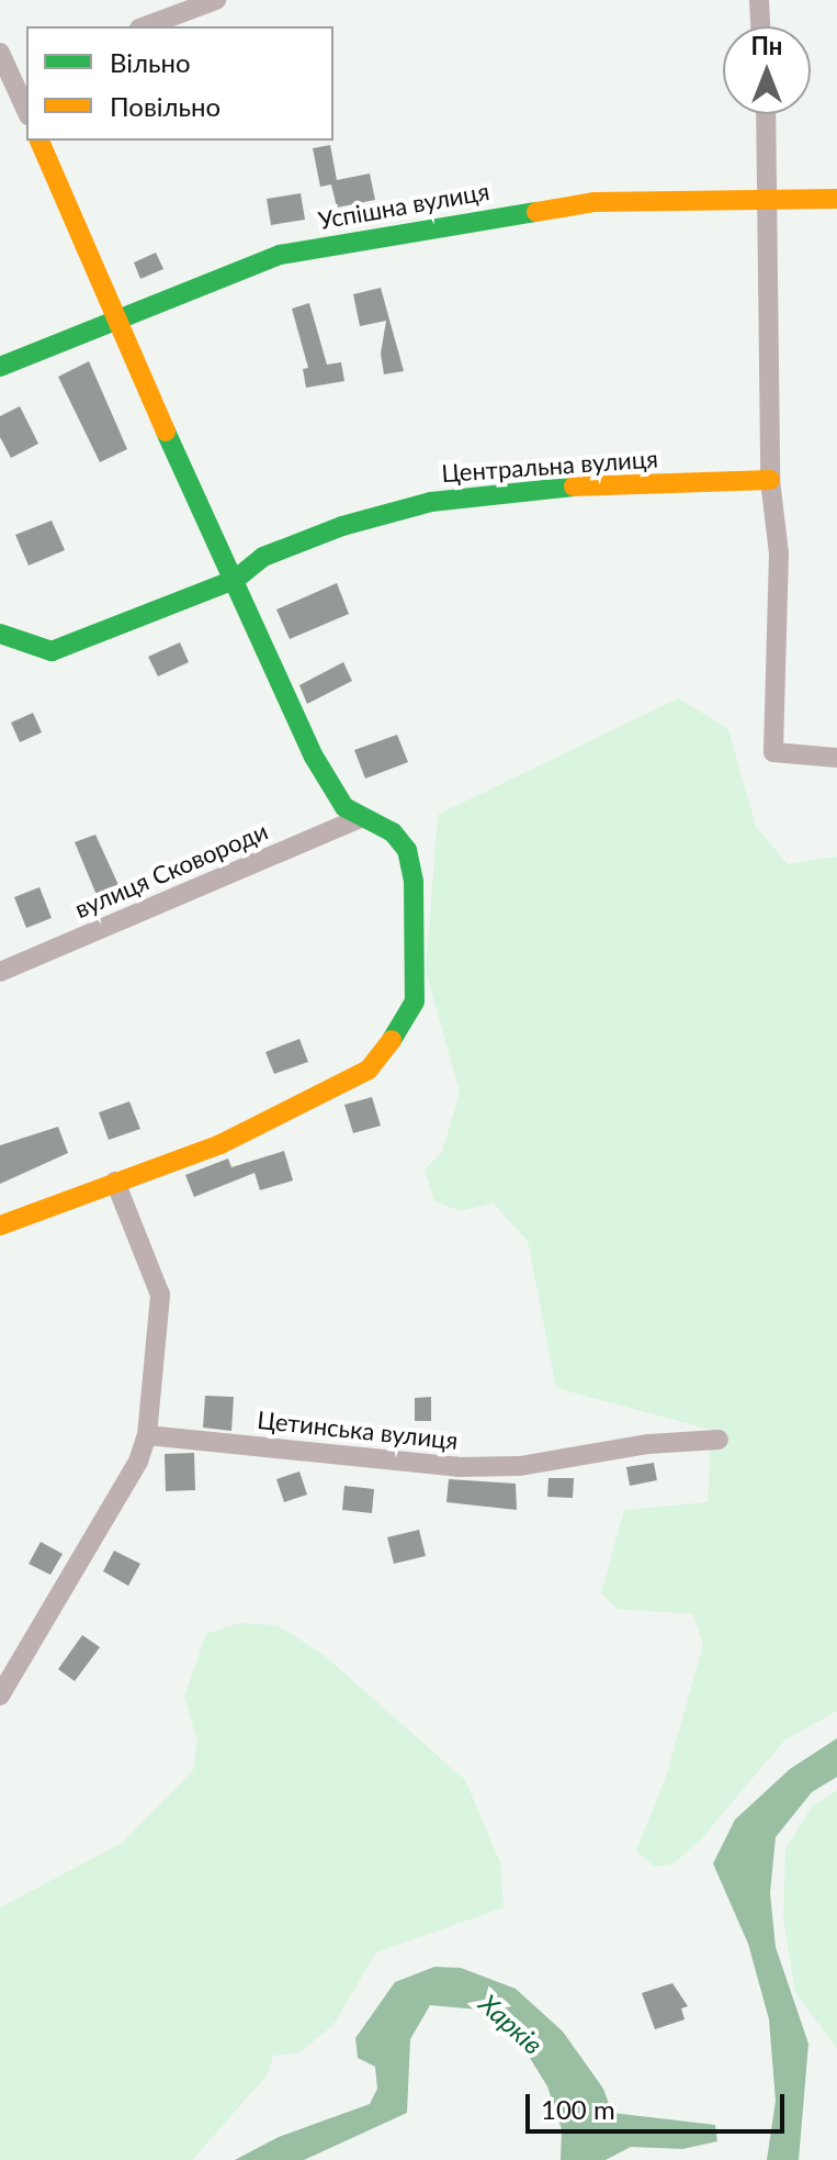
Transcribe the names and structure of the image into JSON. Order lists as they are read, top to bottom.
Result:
{
  "streets": {
    "street": [
      "Успішна вулиця",
      "Центральна вулиця",
      "вулиця Сковороди",
      "Цетинська вулиця"
    ]
  },
  "water": ["Харків"],
  "legend": ["Вільно", "Повільно"],
  "scale_bar": "100 m",
  "north": "top"
}
